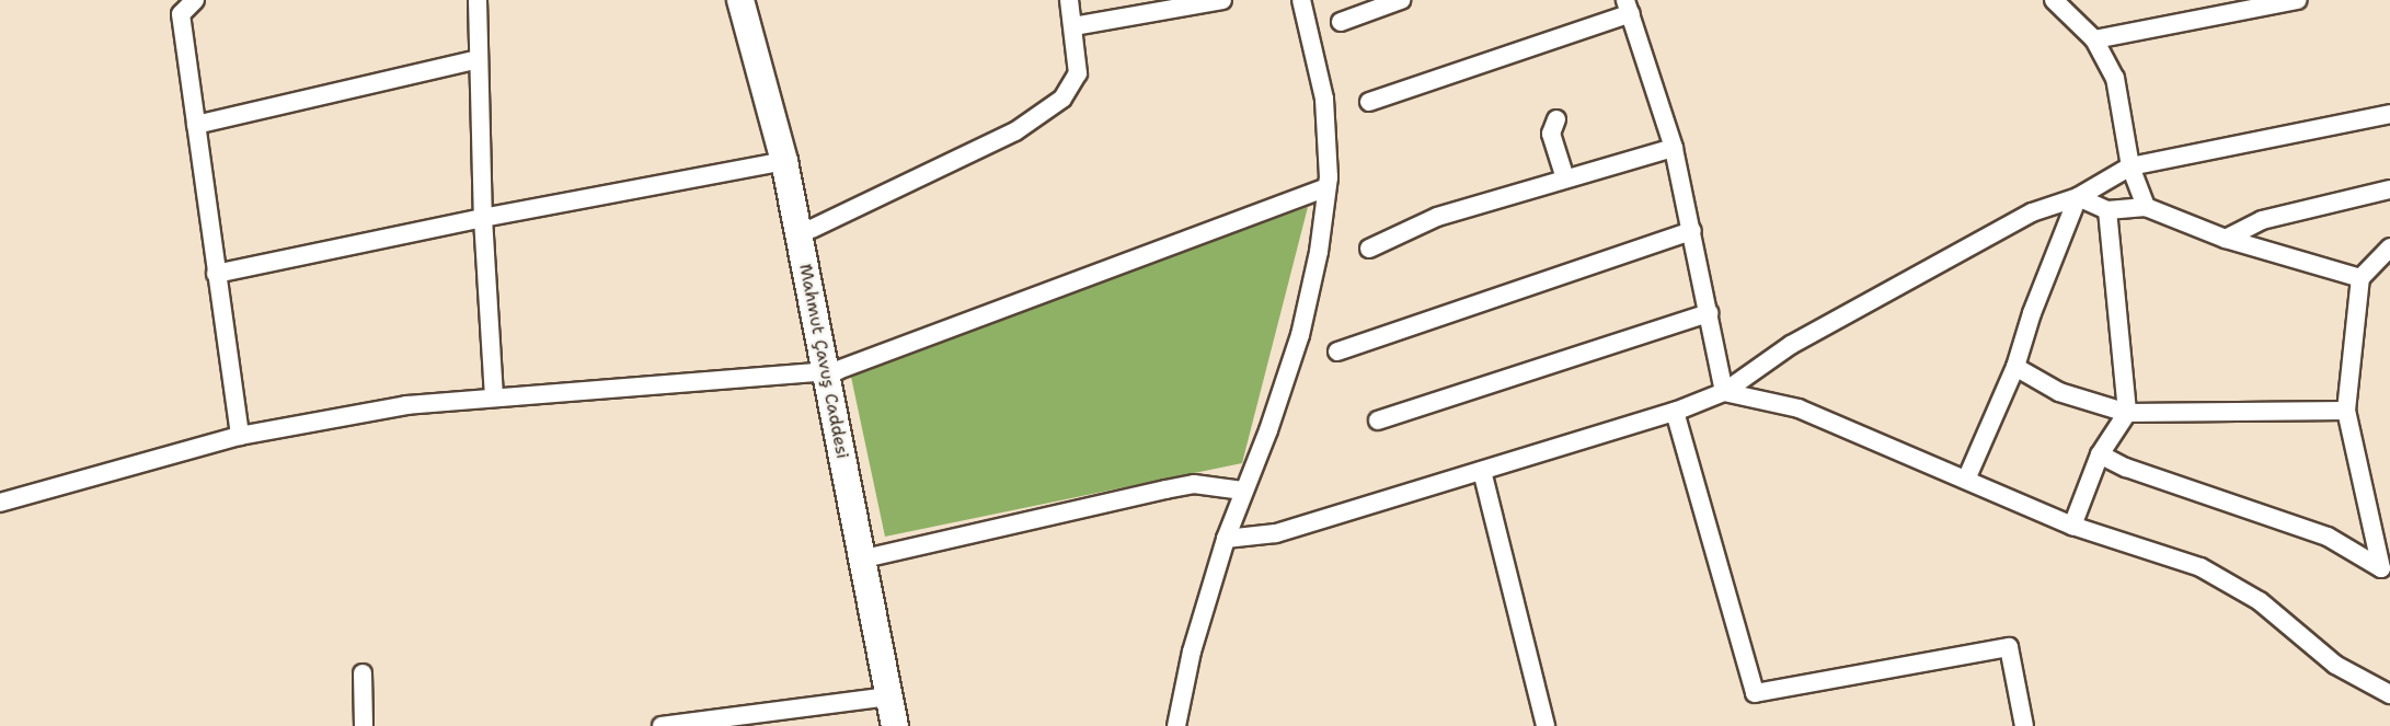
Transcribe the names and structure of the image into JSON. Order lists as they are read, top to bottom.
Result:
{
  "streets": {
    "main road": ["Mahmut Çavuş Caddesi"]
  }
}
